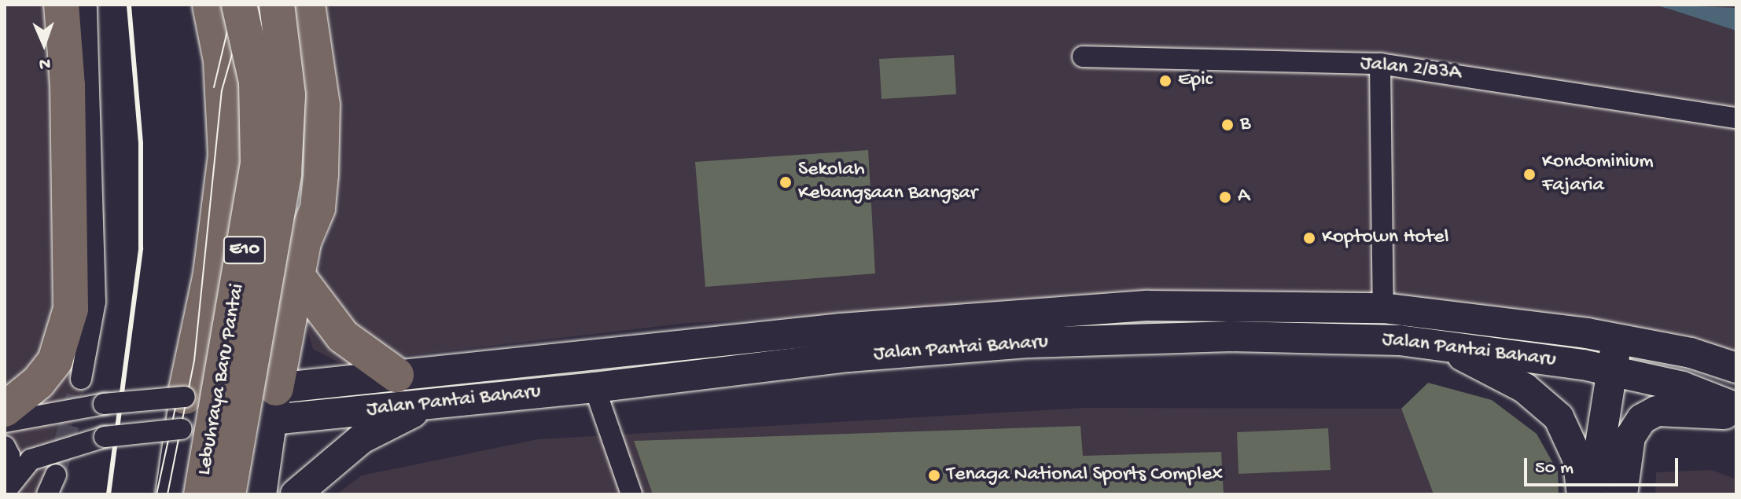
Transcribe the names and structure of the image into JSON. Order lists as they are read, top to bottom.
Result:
{
  "streets": {
    "highway": ["E10", "Lebuhraya Baru Pantai"],
    "main road": ["Jalan Pantai Baharu"],
    "street": ["Jalan 2/83A"]
  },
  "places": [
    "Epic",
    "B",
    "Kondominium Fajaria",
    "Sekolah Kebangsaan Bangsar",
    "A",
    "Koptown Hotel",
    "Tenaga National Sports Complex"
  ],
  "scale_bar": "50 m",
  "north": "bottom"
}
